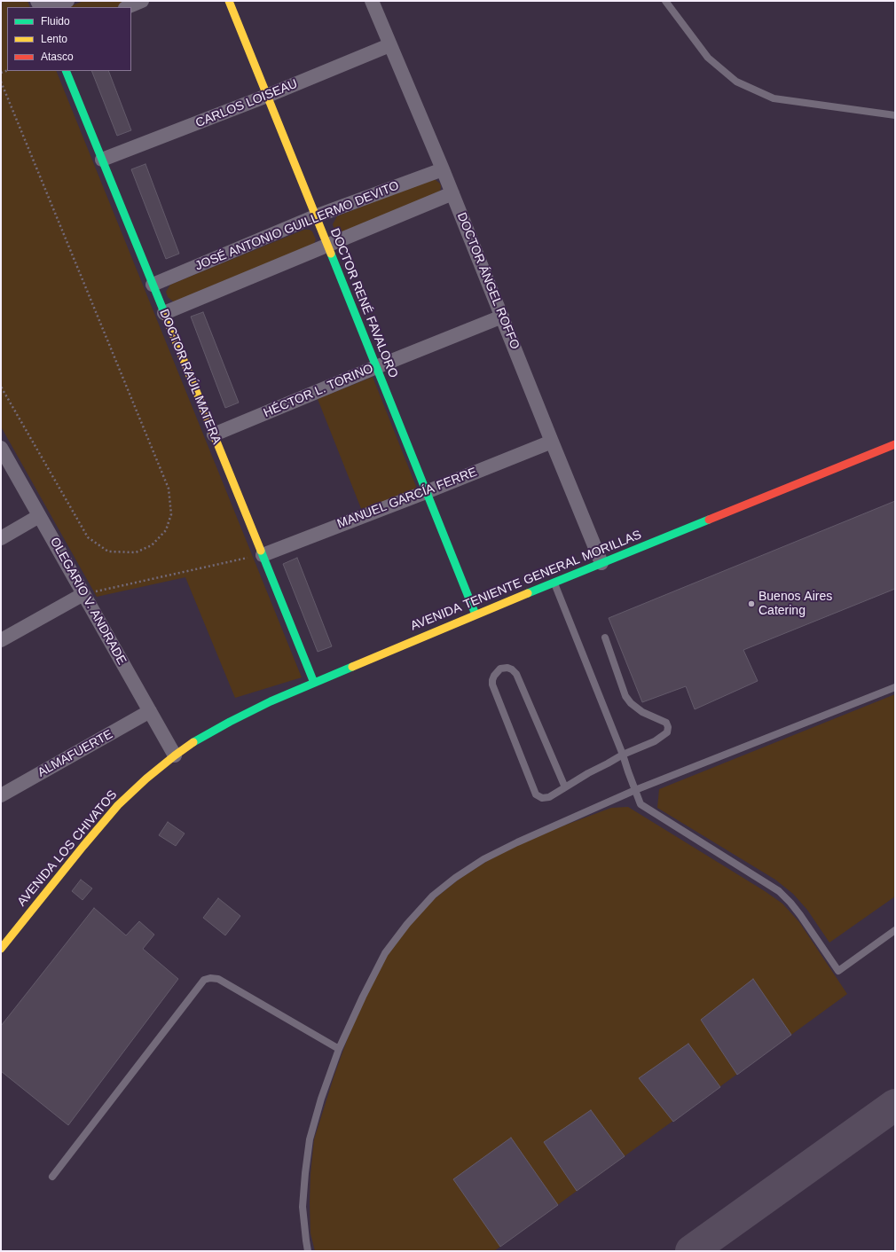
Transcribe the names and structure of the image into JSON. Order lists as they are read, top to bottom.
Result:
{
  "streets": {
    "street": [
      "CARLOS LOISEAU",
      "JOSÉ ANTONIO GUILLERMO DEVITO",
      "DOCTOR ÁNGEL ROFFO",
      "DOCTOR RENÉ FAVALORO",
      "DOCTOR RAÚL MATERA",
      "HÉCTOR L. TORINO",
      "MANUEL GARCÍA FERRE",
      "AVENIDA TENIENTE GENERAL MORILLAS",
      "OLEGARIO V. ANDRADE",
      "ALMAFUERTE",
      "AVENIDA LOS CHIVATOS"
    ]
  },
  "crossings": [
    ["CARLOS LOISEAU", "DOCTOR ÁNGEL ROFFO"],
    ["CARLOS LOISEAU", "DOCTOR RENÉ FAVALORO"],
    ["CARLOS LOISEAU", "DOCTOR RAÚL MATERA"],
    ["JOSÉ ANTONIO GUILLERMO DEVITO", "DOCTOR ÁNGEL ROFFO"],
    ["JOSÉ ANTONIO GUILLERMO DEVITO", "DOCTOR RENÉ FAVALORO"],
    ["JOSÉ ANTONIO GUILLERMO DEVITO", "DOCTOR RAÚL MATERA"],
    ["DOCTOR ÁNGEL ROFFO", "HÉCTOR L. TORINO"],
    ["DOCTOR ÁNGEL ROFFO", "MANUEL GARCÍA FERRE"],
    ["DOCTOR ÁNGEL ROFFO", "AVENIDA TENIENTE GENERAL MORILLAS"],
    ["DOCTOR RENÉ FAVALORO", "HÉCTOR L. TORINO"],
    ["DOCTOR RENÉ FAVALORO", "MANUEL GARCÍA FERRE"],
    ["DOCTOR RENÉ FAVALORO", "AVENIDA TENIENTE GENERAL MORILLAS"],
    ["DOCTOR RAÚL MATERA", "HÉCTOR L. TORINO"],
    ["DOCTOR RAÚL MATERA", "MANUEL GARCÍA FERRE"],
    ["DOCTOR RAÚL MATERA", "AVENIDA TENIENTE GENERAL MORILLAS"],
    ["AVENIDA TENIENTE GENERAL MORILLAS", "OLEGARIO V. ANDRADE"],
    ["AVENIDA TENIENTE GENERAL MORILLAS", "AVENIDA LOS CHIVATOS"],
    ["OLEGARIO V. ANDRADE", "ALMAFUERTE"],
    ["OLEGARIO V. ANDRADE", "AVENIDA LOS CHIVATOS"]
  ],
  "places": ["Buenos Aires Catering"],
  "legend": ["Fluido", "Lento", "Atasco"]
}
